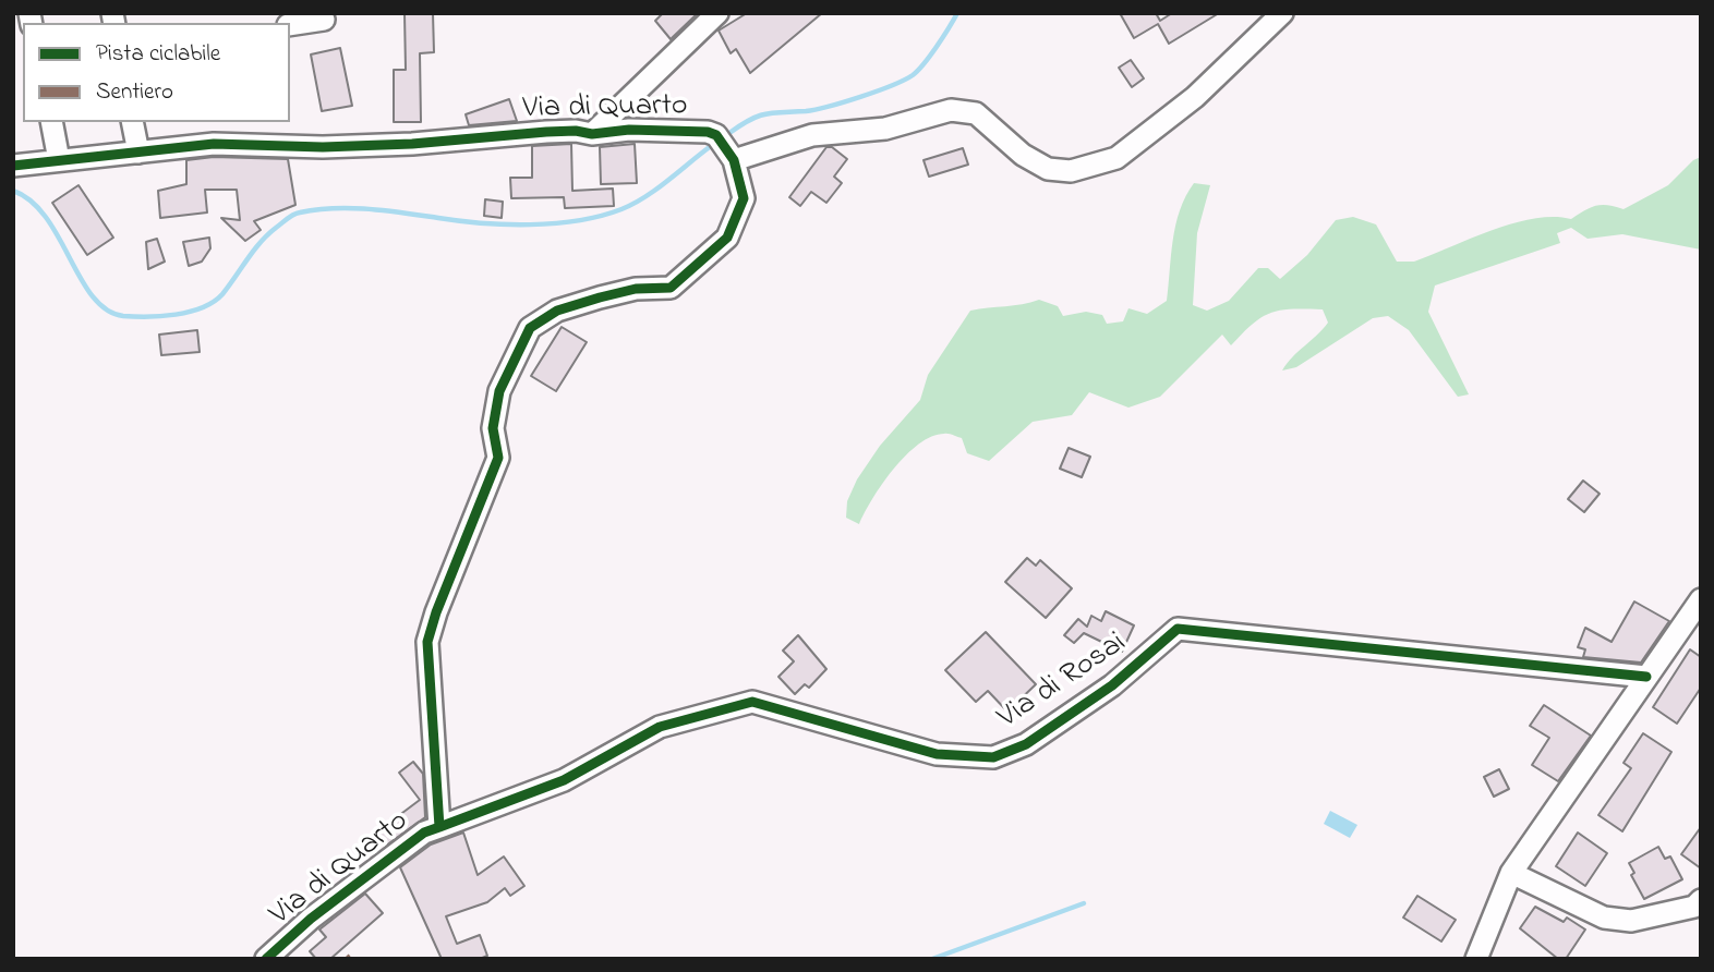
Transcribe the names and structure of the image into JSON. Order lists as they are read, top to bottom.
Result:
{
  "streets": {
    "street": ["Via di Quarto", "Via di Rosai"]
  },
  "crossings": [
    ["Via di Quarto", "Via di Rosai"]
  ],
  "legend": ["Pista ciclabile", "Sentiero"]
}
